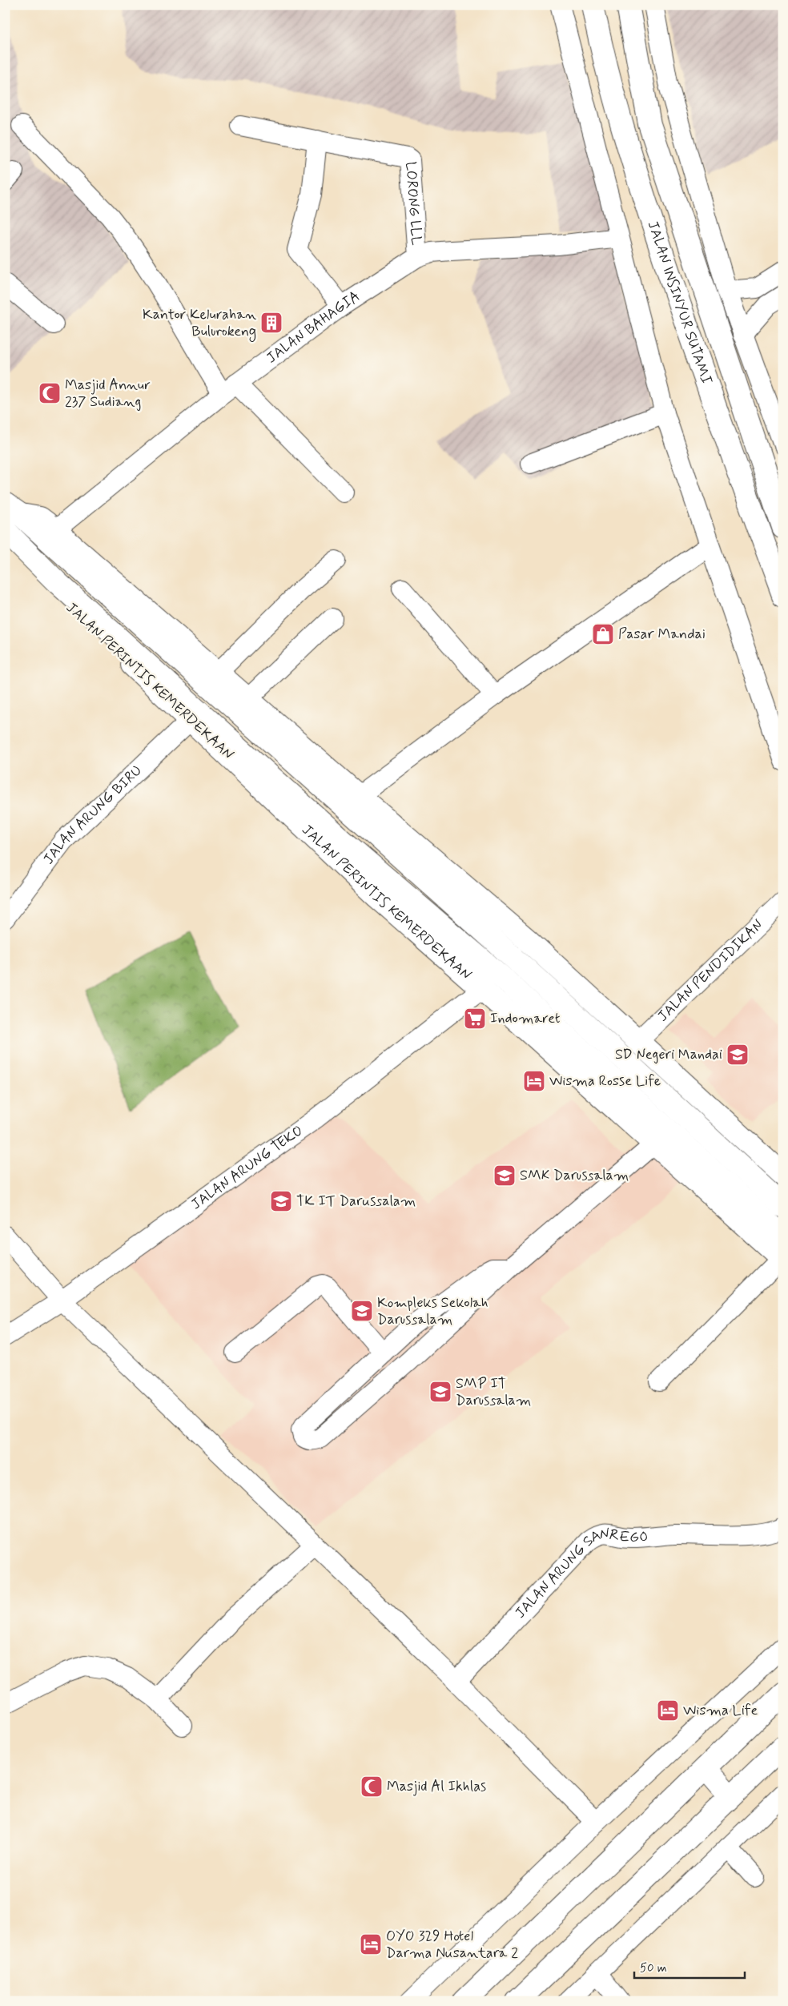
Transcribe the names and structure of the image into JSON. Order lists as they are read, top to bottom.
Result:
{
  "streets": {
    "main road": ["JALAN INSINYUR SUTAMI", "JALAN PERINTIS KEMERDEKAAN"],
    "street": [
      "LORONG LLL",
      "JALAN BAHAGIA",
      "JALAN ARUNG BIRU",
      "JALAN PENDIDIKAN",
      "JALAN ARUNG TEKO",
      "JALAN ARUNG SANREGO"
    ]
  },
  "crossings": [
    ["LORONG LLL", "JALAN BAHAGIA"],
    ["JALAN PERINTIS KEMERDEKAAN", "JALAN ARUNG BIRU"],
    ["JALAN PERINTIS KEMERDEKAAN", "JALAN ARUNG TEKO"]
  ],
  "places": {
    "building": ["Kantor Kelurahan Bulurokeng"],
    "mosque": ["Masjid Annur 237 Sudiang", "Masjid Al Ikhlas"],
    "shop": ["Pasar Mandai"],
    "supermarket": ["Indomaret"],
    "school or university": [
      "SD Negeri Mandai",
      "SMK Darussalam",
      "TK IT Darussalam",
      "Kompleks Sekolah Darussalam",
      "SMP IT Darussalam"
    ],
    "hotel": ["Wisma Rosse Life", "Wisma Life", "OYO 329 Hotel Darma Nusantara 2"]
  },
  "scale_bar": "50 m"
}
